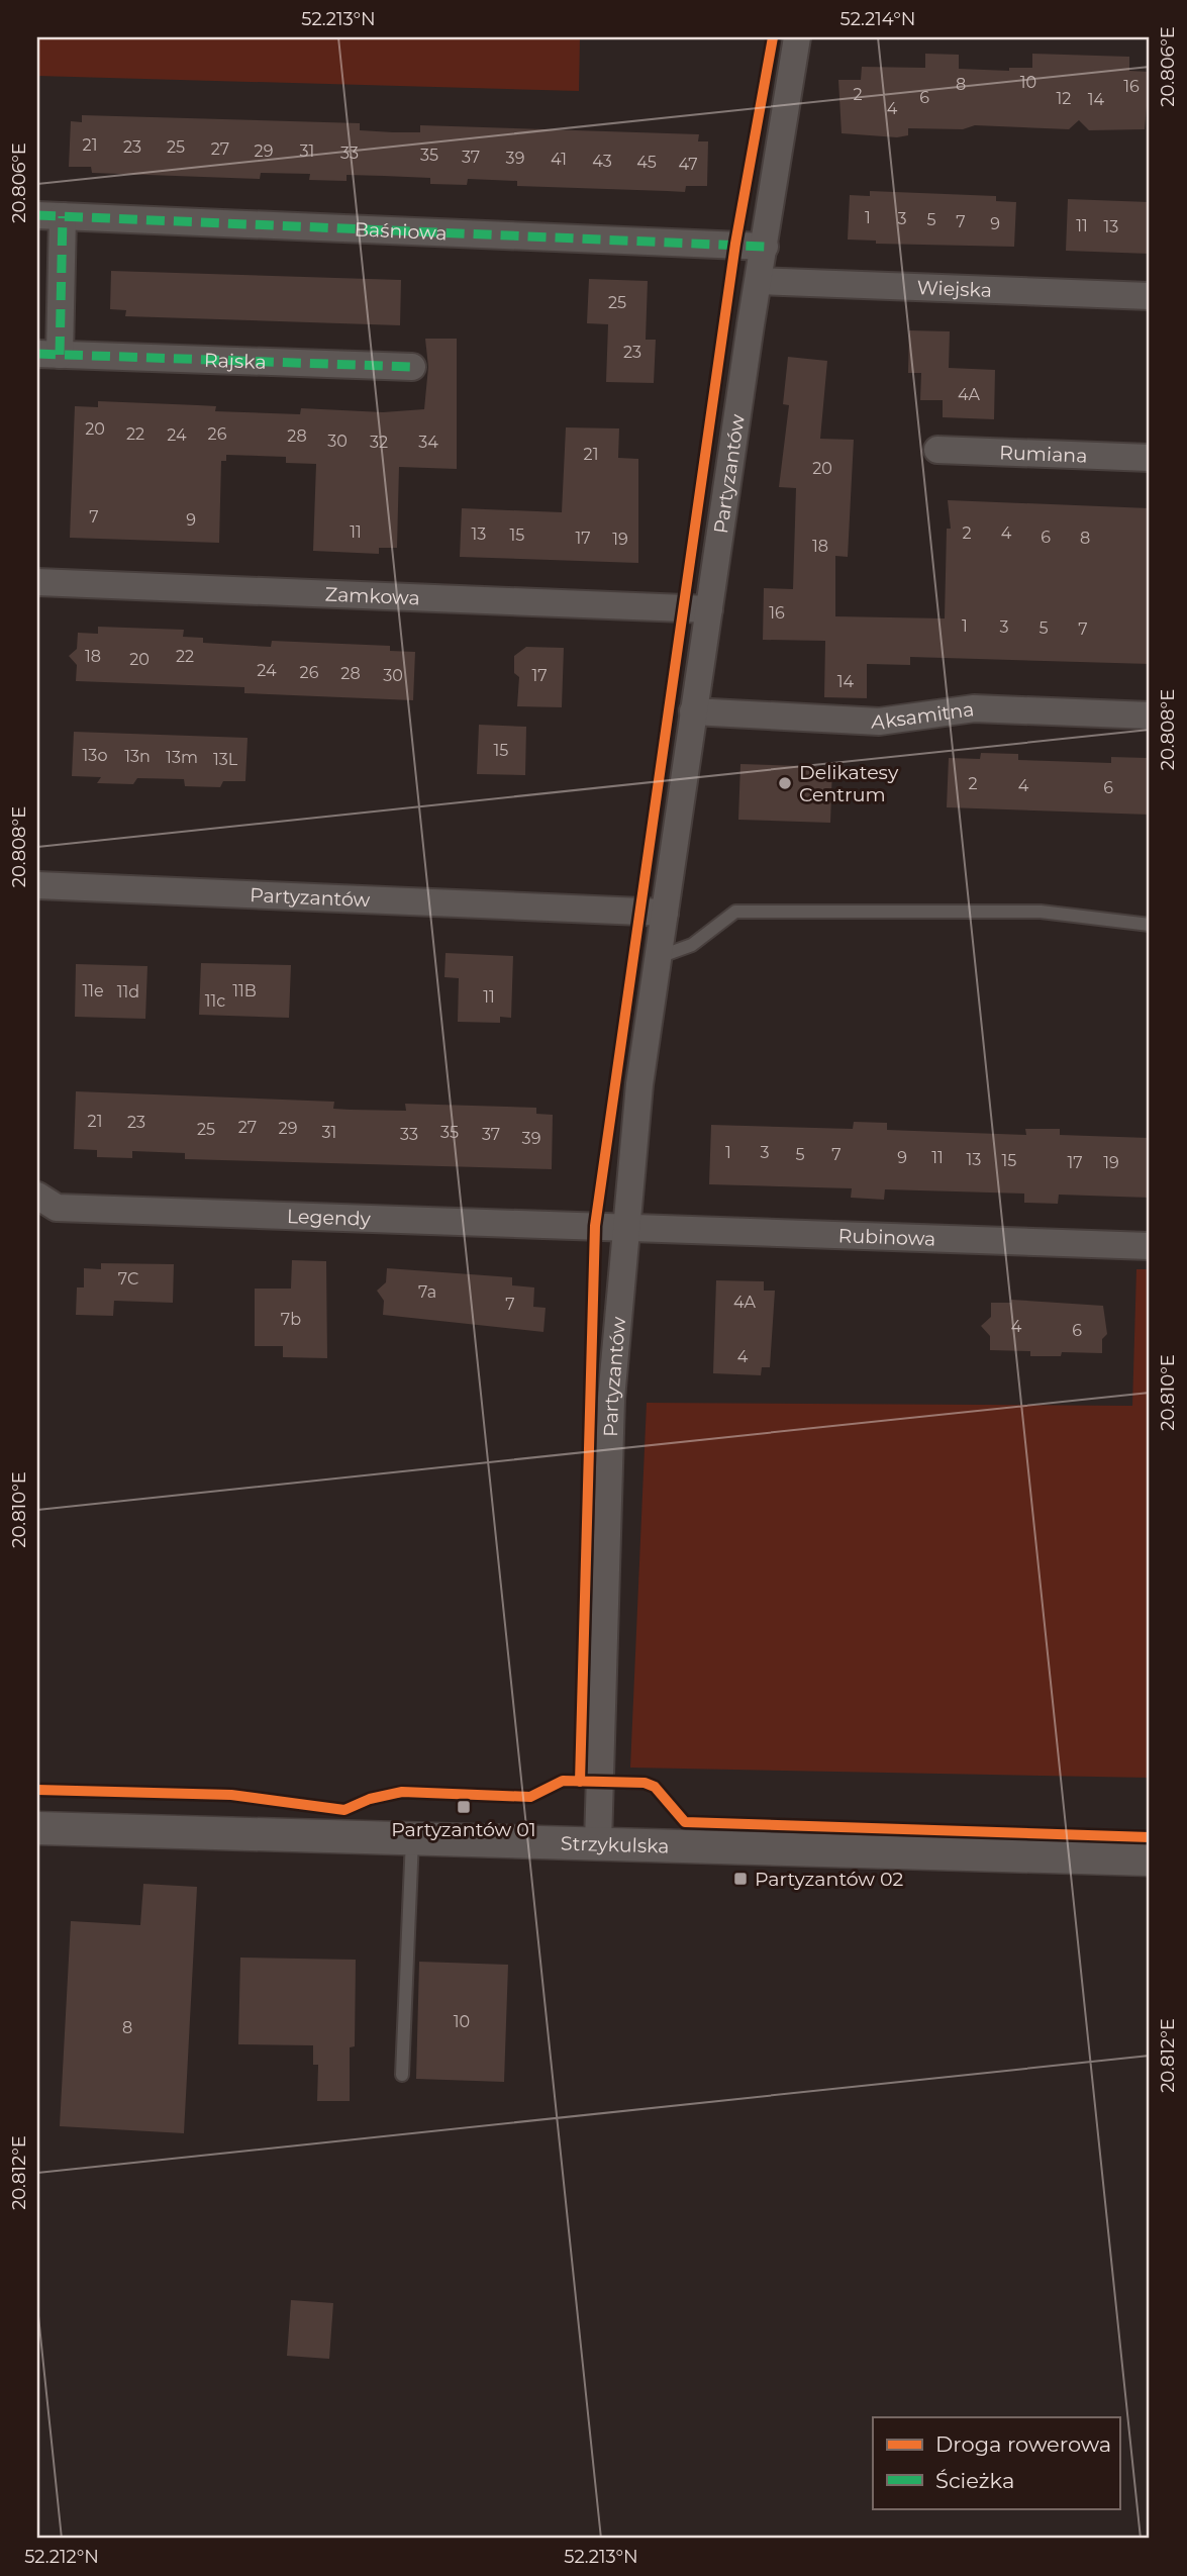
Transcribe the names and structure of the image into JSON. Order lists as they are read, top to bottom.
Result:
{
  "streets": {
    "street": [
      "Baśniowa",
      "Wiejska",
      "Rajska",
      "Rumiana",
      "Partyzantów",
      "Zamkowa",
      "Aksamitna",
      "Legendy",
      "Rubinowa",
      "Strzykulska"
    ]
  },
  "crossings": [
    ["Baśniowa", "Rajska"],
    ["Baśniowa", "Partyzantów"],
    ["Wiejska", "Partyzantów"],
    ["Partyzantów", "Zamkowa"],
    ["Partyzantów", "Aksamitna"],
    ["Partyzantów", "Legendy"],
    ["Partyzantów", "Rubinowa"],
    ["Partyzantów", "Strzykulska"],
    ["Legendy", "Rubinowa"]
  ],
  "places": {
    "other": ["Delikatesy Centrum"],
    "transit": ["Partyzantów 01", "Partyzantów 02"]
  },
  "house_numbers": [
    "10",
    "8",
    "16",
    "2",
    "6",
    "12",
    "14",
    "4",
    "21",
    "23",
    "25",
    "27",
    "29",
    "31",
    "33",
    "35",
    "37",
    "39",
    "41",
    "43",
    "45",
    "47",
    "1",
    "3",
    "5",
    "7",
    "9",
    "11",
    "13",
    "25",
    "23",
    "4A",
    "20",
    "22",
    "26",
    "24",
    "28",
    "30",
    "32",
    "34",
    "21",
    "20",
    "7",
    "9",
    "11",
    "2",
    "4",
    "13",
    "15",
    "6",
    "17",
    "8",
    "19",
    "18",
    "16",
    "1",
    "3",
    "5",
    "7",
    "18",
    "22",
    "20",
    "24",
    "26",
    "28",
    "30",
    "17",
    "14",
    "15",
    "13o",
    "13n",
    "13m",
    "13L",
    "2",
    "4",
    "6",
    "11e",
    "11B",
    "11d",
    "11",
    "11c",
    "21",
    "23",
    "27",
    "29",
    "25",
    "31",
    "35",
    "33",
    "37",
    "39",
    "1",
    "3",
    "5",
    "7",
    "9",
    "11",
    "13",
    "15",
    "17",
    "19",
    "7C",
    "7a",
    "4A",
    "7",
    "7b",
    "4",
    "6",
    "4",
    "10",
    "8"
  ],
  "legend": ["Droga rowerowa", "Ścieżka"],
  "coordinates": [
    "52.213°N",
    "52.214°N",
    "20.806°E",
    "20.808°E",
    "20.810°E",
    "20.812°E",
    "52.212°N"
  ]
}
